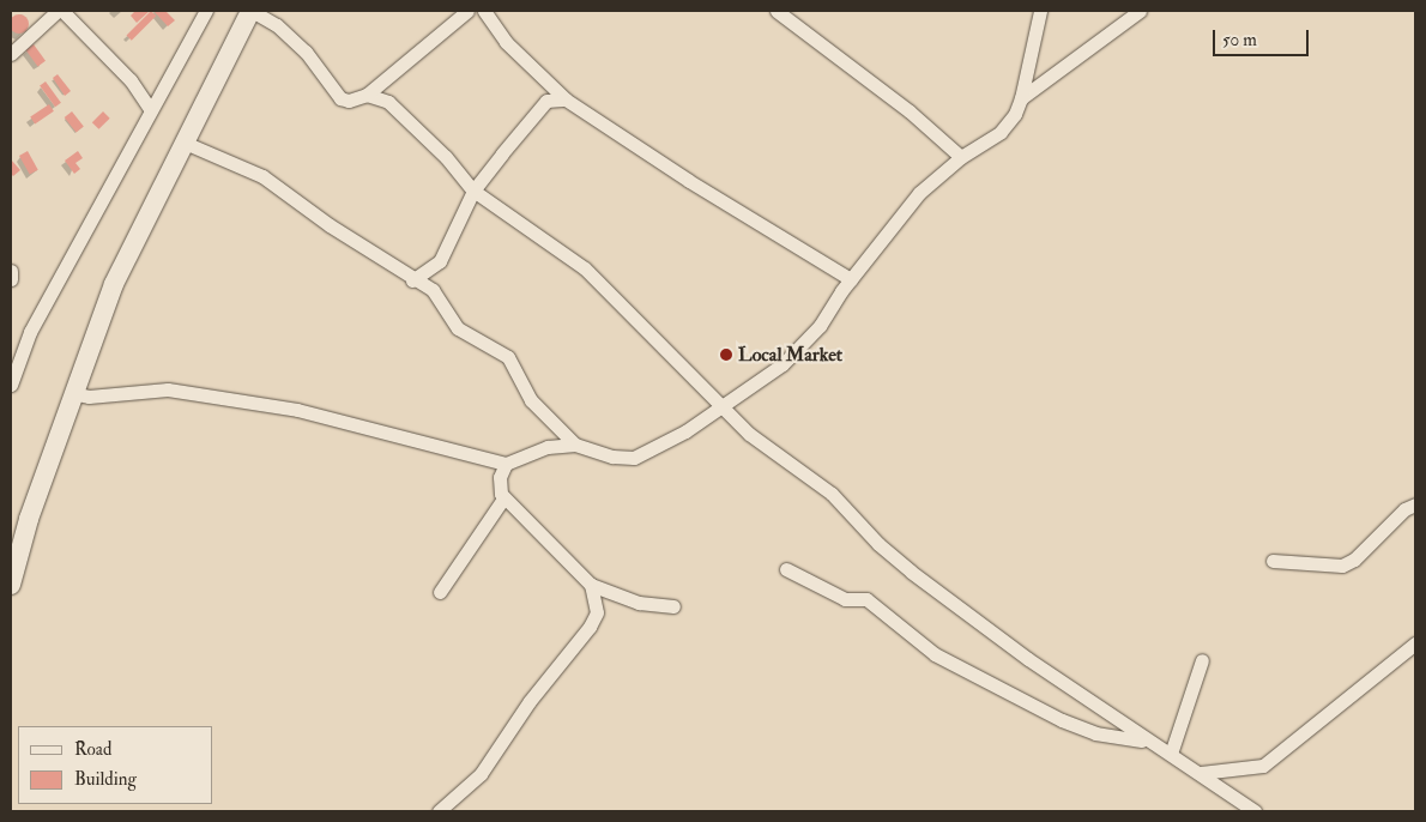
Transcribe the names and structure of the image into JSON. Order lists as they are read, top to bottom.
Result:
{
  "places": ["Local Market"],
  "legend": ["Road", "Building"],
  "scale_bar": "50 m"
}
